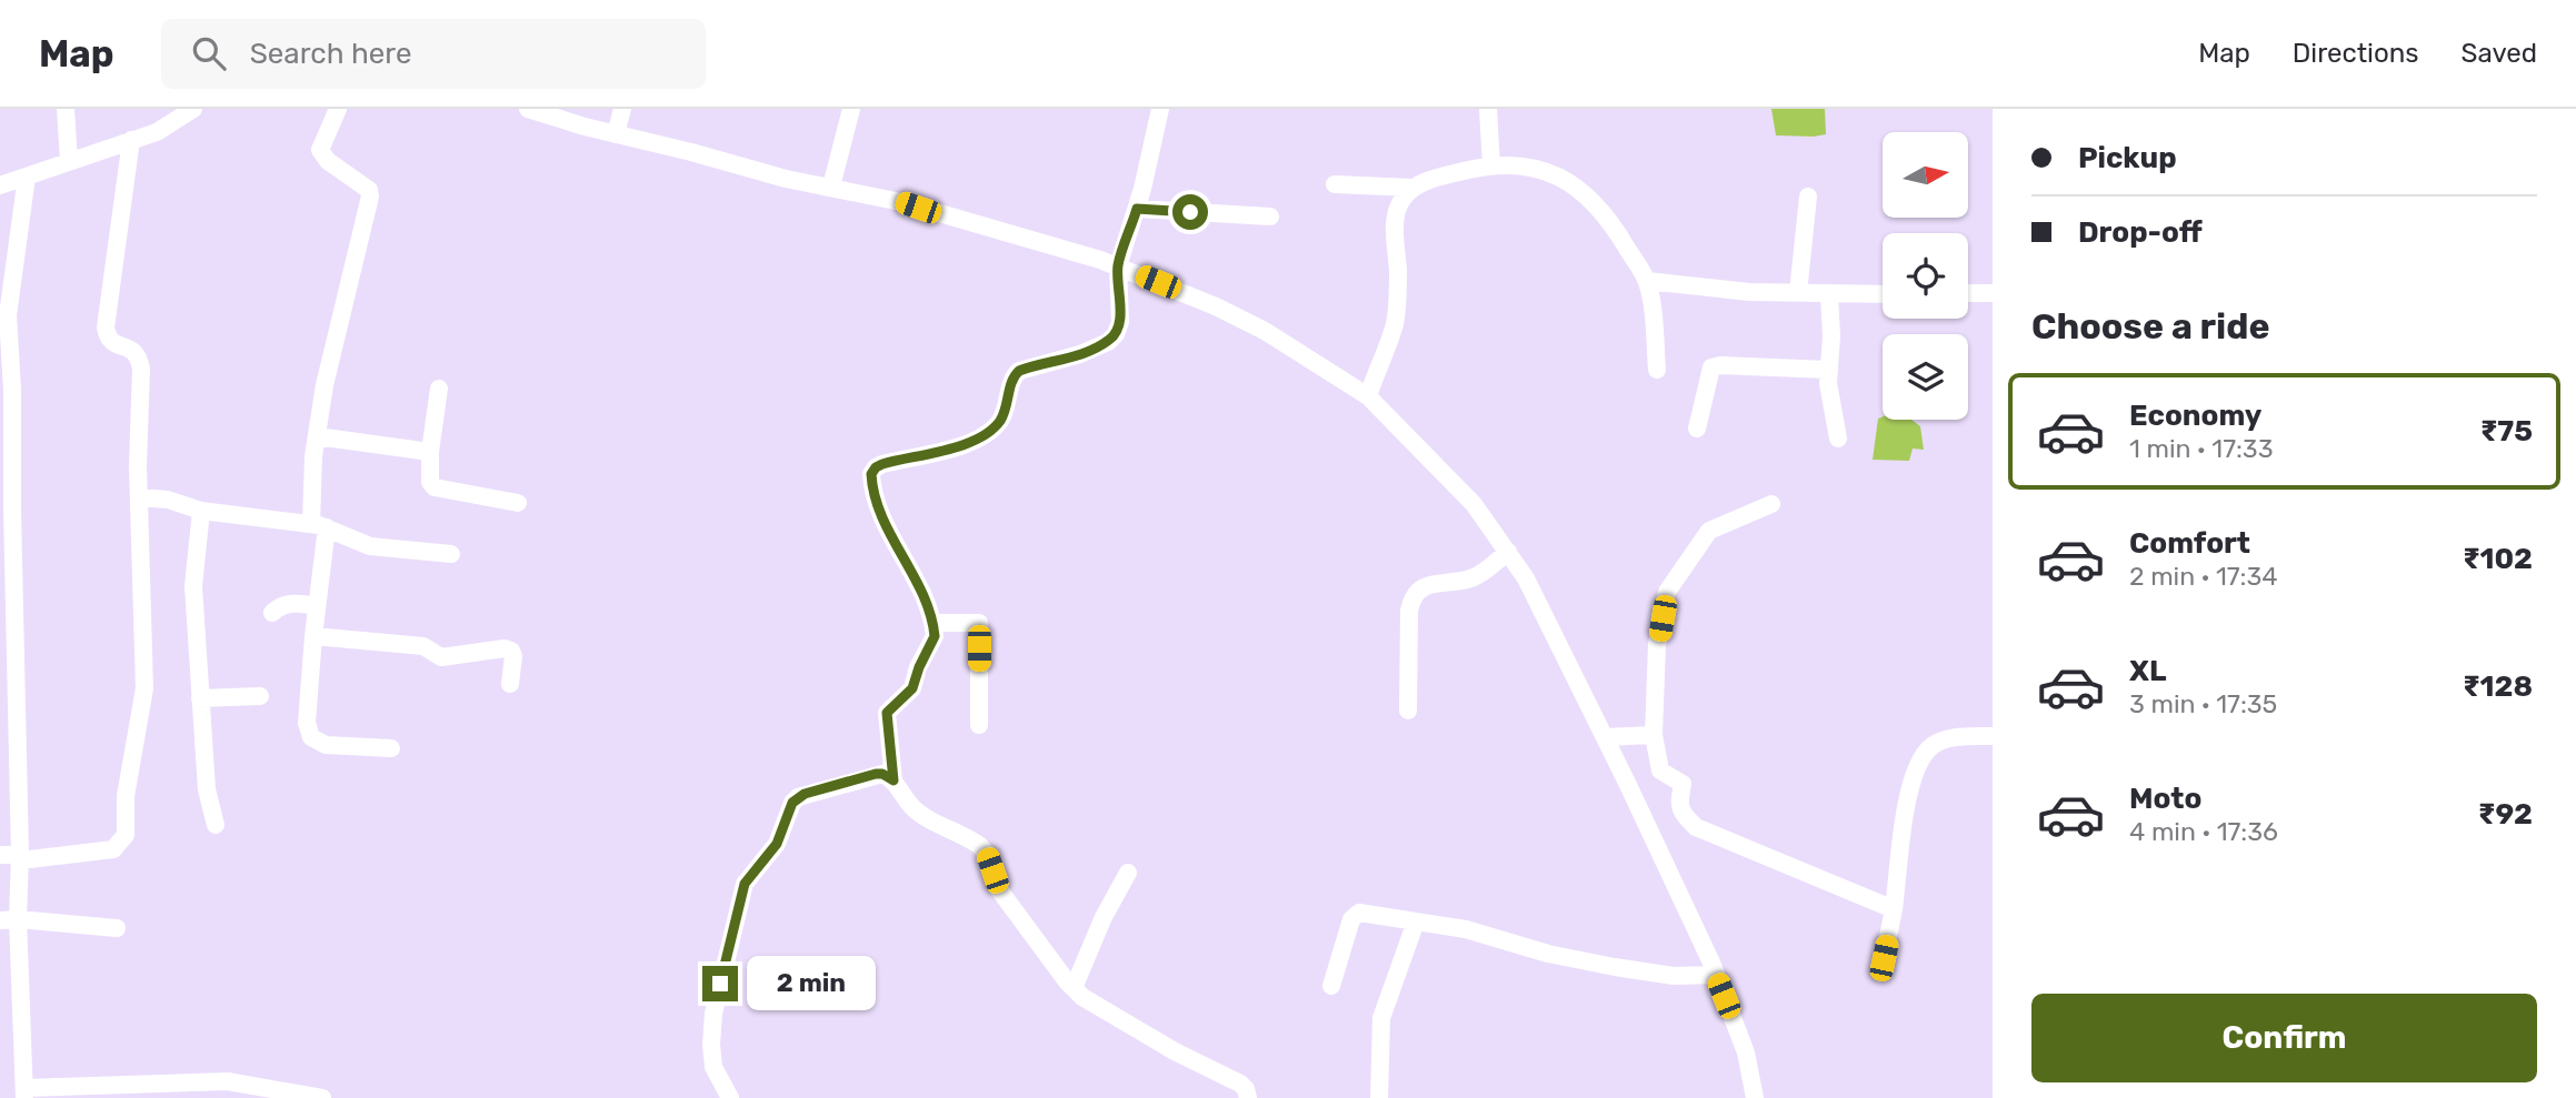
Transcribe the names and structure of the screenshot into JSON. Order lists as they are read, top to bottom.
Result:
{
  "north": "right",
  "page": {
    "header": "Map",
    "search": "Search here",
    "nav": ["Map", "Directions", "Saved"],
    "banner": ["Pickup", "Drop-off"],
    "heading": "Choose a ride",
    "list": [
      {
        "name": "Economy",
        "note": "1 min · 17:33",
        "value": "₹75"
      },
      {
        "name": "Comfort",
        "note": "2 min · 17:34",
        "value": "₹102"
      },
      {
        "name": "XL",
        "note": "3 min · 17:35",
        "value": "₹128"
      },
      {
        "name": "Moto",
        "note": "4 min · 17:36",
        "value": "₹92"
      }
    ],
    "bubble": "2 min",
    "buttons": "Confirm"
  }
}
